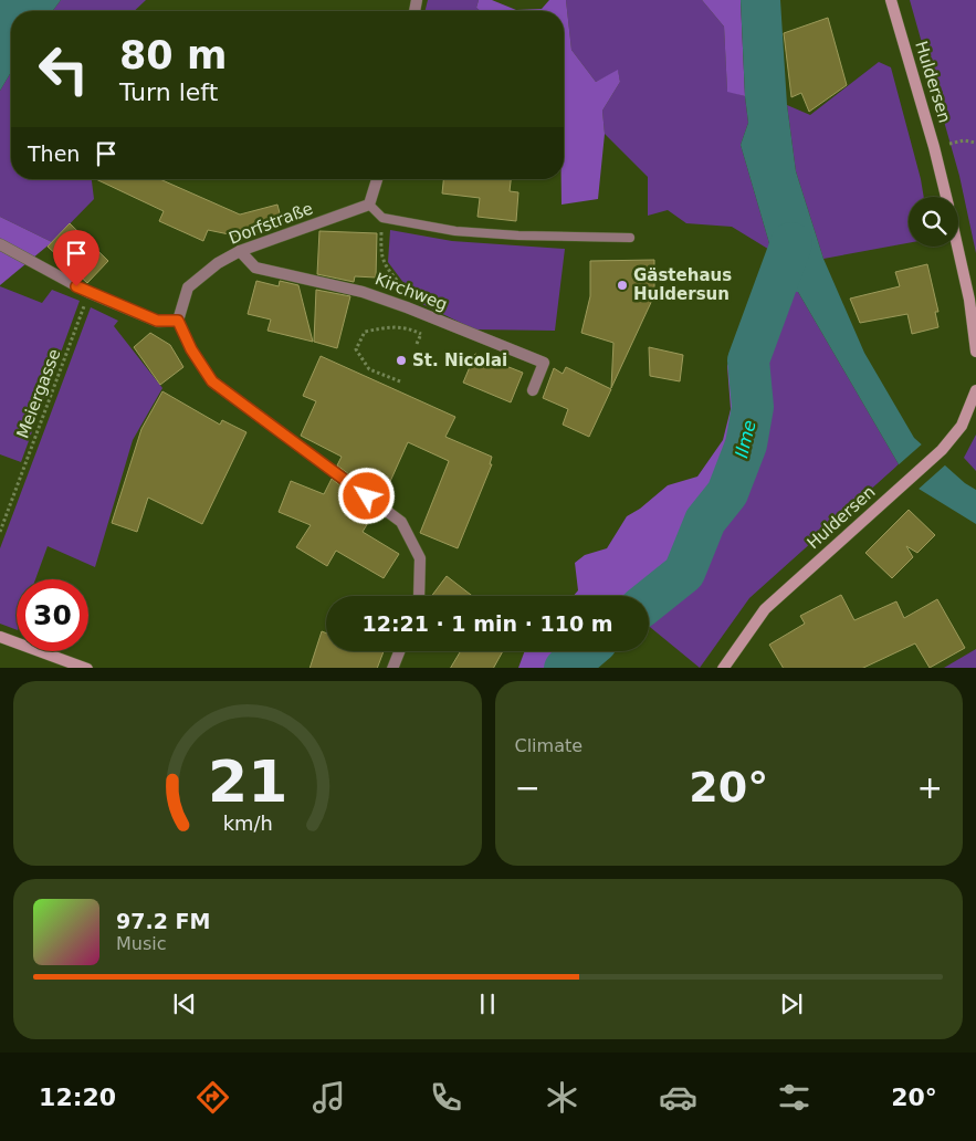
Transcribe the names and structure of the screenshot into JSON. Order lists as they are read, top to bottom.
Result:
{
  "streets": {
    "street": ["Huldersen", "Dorfstraße", "Kirchweg"],
    "path": ["Meiergasse"]
  },
  "crossings": [
    ["Dorfstraße", "Kirchweg"]
  ],
  "water": ["Ilme"],
  "places": ["Gästehaus Huldersun", "St. Nicolai"],
  "page": {
    "turn": ["80 m", "Turn left"],
    "then": "Then",
    "limit": "30",
    "trip": "12:21 · 1 min · 110 m",
    "tile": "Climate",
    "heat": ["−", "20°", "+"],
    "song": ["97.2 FM", "Music"],
    "tabs": ["12:20", "20°"],
    "gauge": ["21", "km/h"]
  }
}
